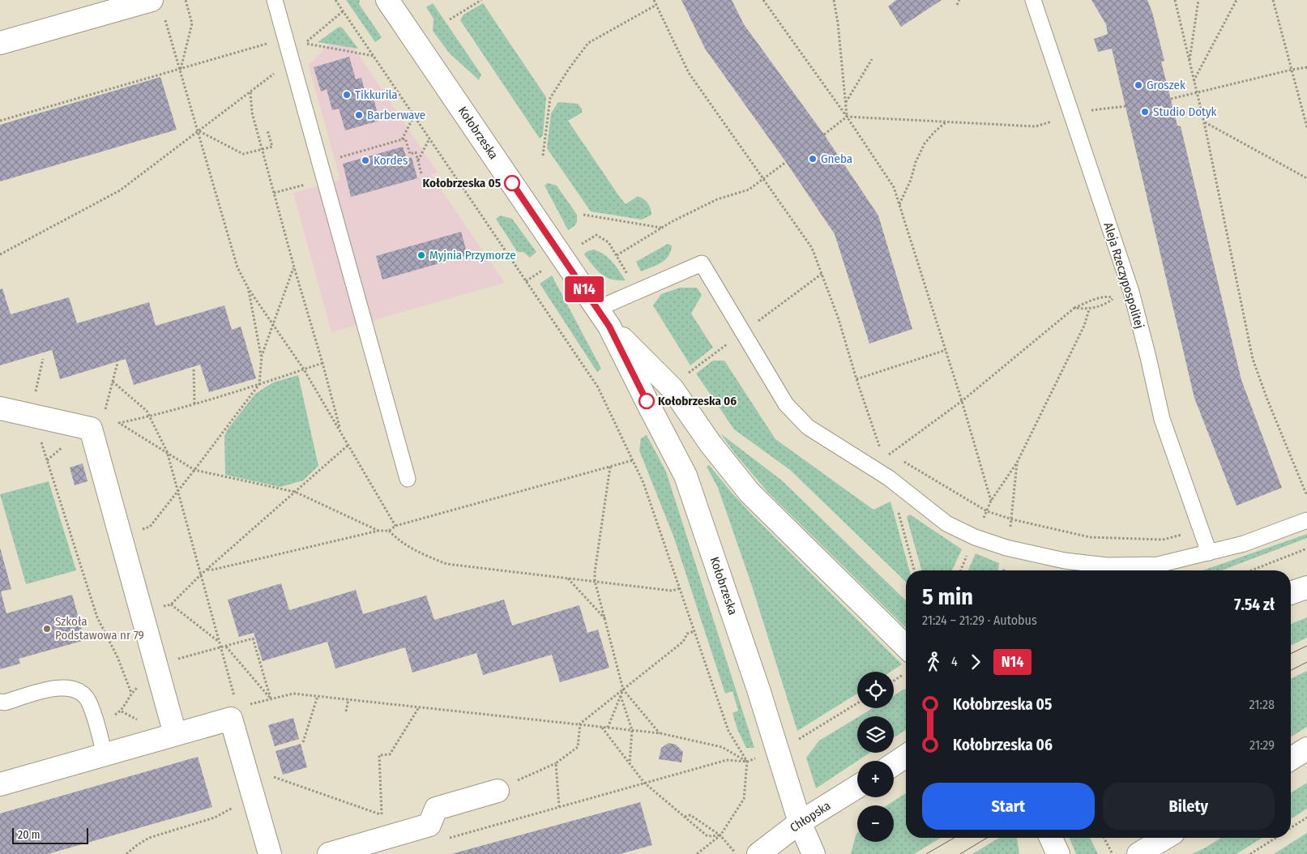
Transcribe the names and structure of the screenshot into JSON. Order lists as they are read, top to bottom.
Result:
{
  "streets": {
    "street": ["Kołobrzeska", "Chłopska"],
    "lane": ["Aleja Rzeczypospolitej"]
  },
  "crossings": [
    ["Kołobrzeska", "Chłopska"]
  ],
  "places": [
    "Groszek",
    "Tikkurila",
    "Studio Dotyk",
    "Barberwave",
    "Gneba",
    "Kordes",
    "Kołobrzeska 05",
    "Myjnia Przymorze",
    "Kołobrzeska 06",
    "Szkoła Podstawowa nr 79"
  ],
  "lines": ["bus line N14"],
  "scale_bar": "20 m",
  "page": {
    "on_map": "N14",
    "heading": ["5 min", "21:24 – 21:29 · Autobus", "7.54 zł"],
    "legs": ["4", "N14"],
    "map_buttons": ["+", "−"],
    "list": [
      {
        "name": "Kołobrzeska 05",
        "value": "21:28"
      },
      {
        "name": "Kołobrzeska 06",
        "value": "21:29"
      }
    ],
    "buttons": ["Start", "Bilety"],
    "scale": "20 m"
  }
}
